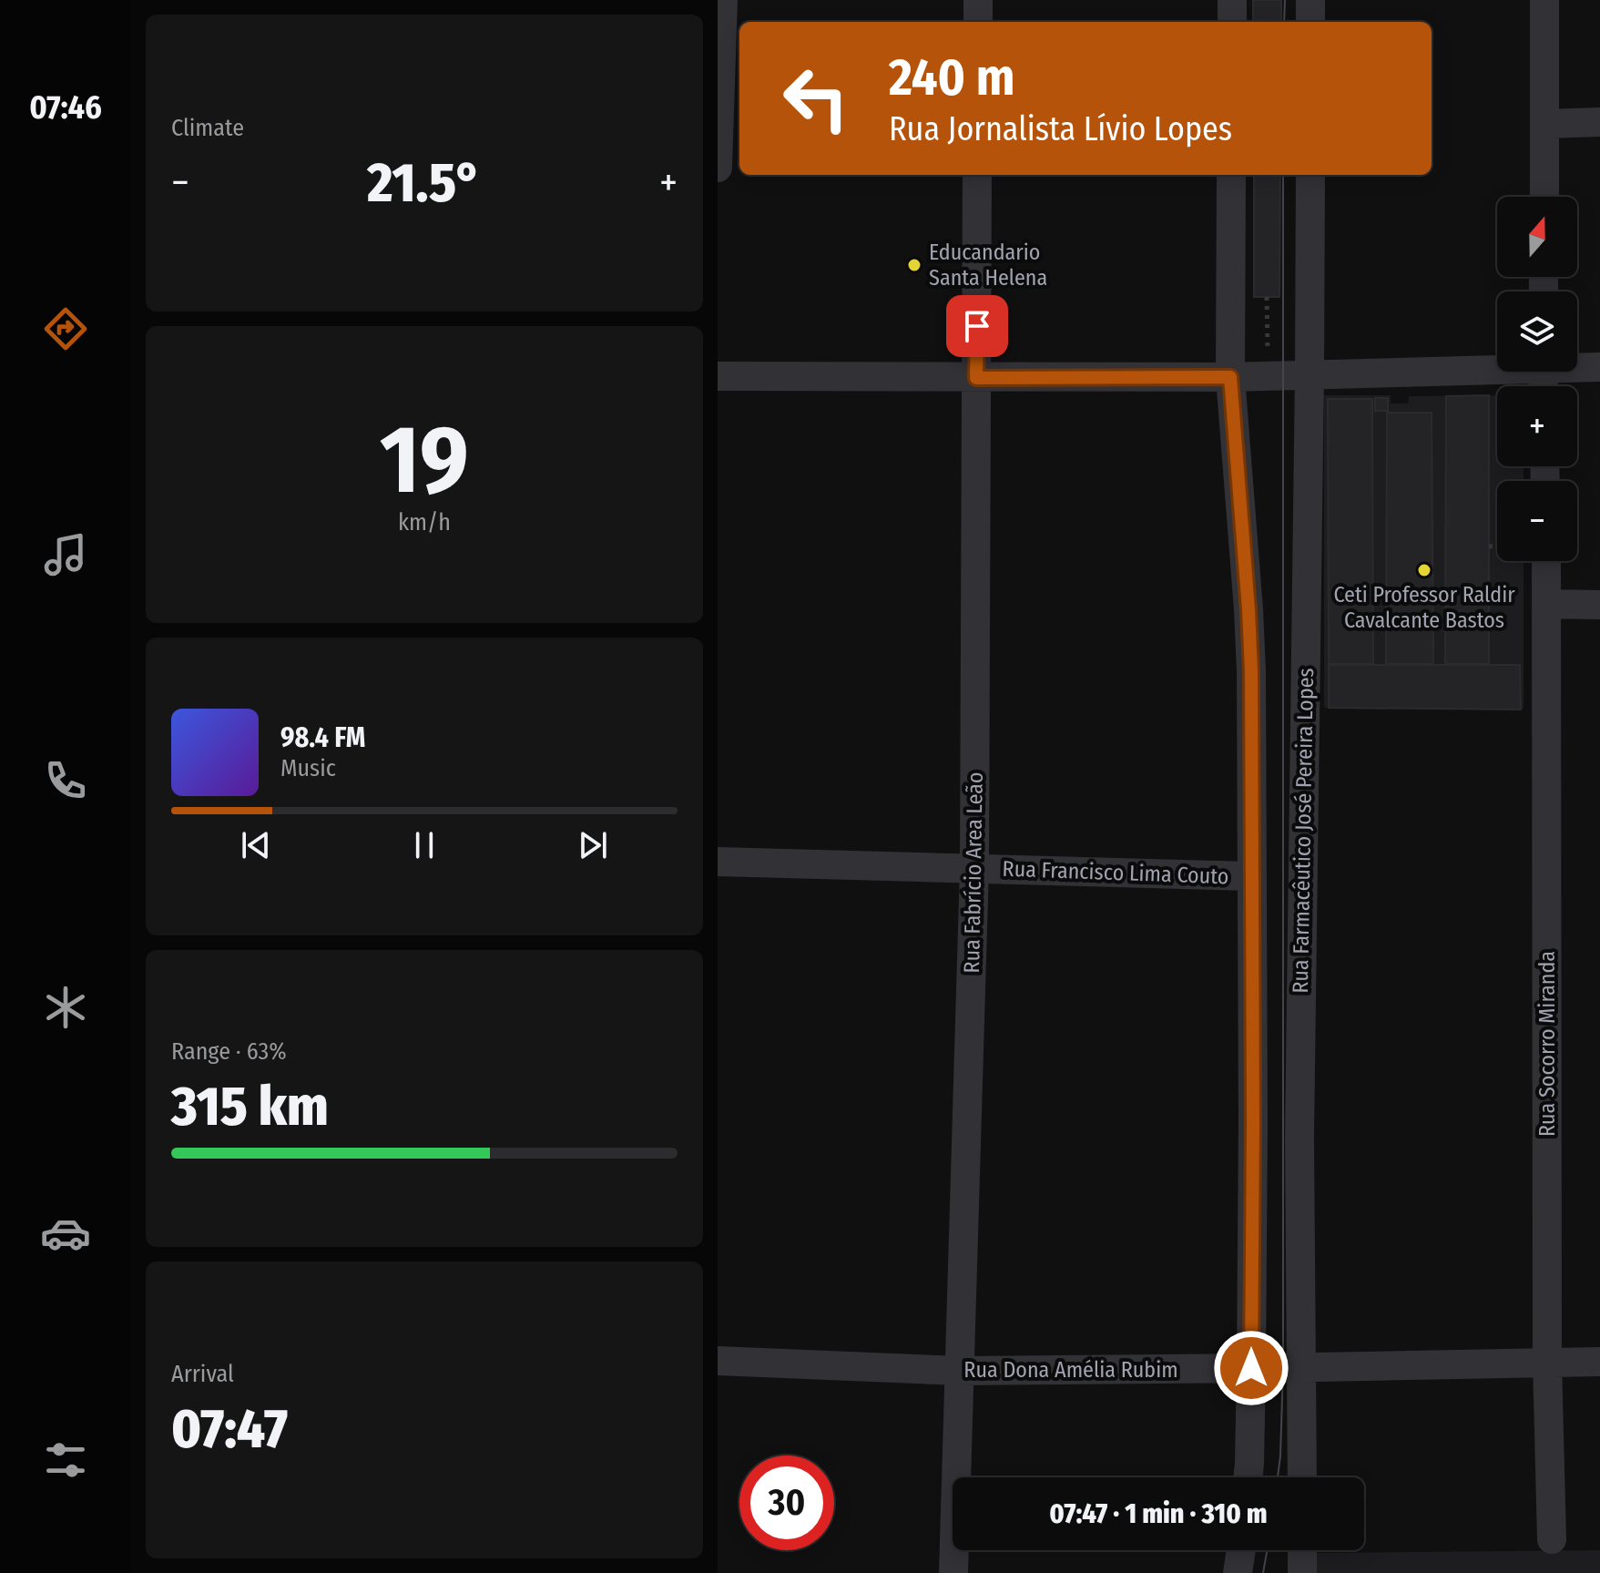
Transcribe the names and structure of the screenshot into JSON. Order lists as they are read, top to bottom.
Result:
{
  "streets": {
    "street": [
      "Rua Farmacêutico José Pereira Lopes",
      "Rua Fabrício Area Leão",
      "Rua Francisco Lima Couto",
      "Rua Socorro Miranda",
      "Rua Dona Amélia Rubim"
    ]
  },
  "crossings": [
    ["Rua Farmacêutico José Pereira Lopes", "Rua Dona Amélia Rubim"],
    ["Rua Fabrício Area Leão", "Rua Francisco Lima Couto"],
    ["Rua Fabrício Area Leão", "Rua Dona Amélia Rubim"],
    ["Rua Socorro Miranda", "Rua Dona Amélia Rubim"]
  ],
  "places": ["Educandario Santa Helena", "Ceti Professor Raldir Cavalcante Bastos"],
  "north": "top",
  "page": {
    "tabs": "07:46",
    "tile": [
      "Climate",
      ["19", "km/h"],
      ["Range · 63%", "315 km"],
      ["Arrival", "07:47"]
    ],
    "turn": ["240 m", "Rua Jornalista Lívio Lopes"],
    "heat": ["−", "21.5°", "+"],
    "map_buttons": ["+", "−"],
    "song": ["98.4 FM", "Music"],
    "limit": "30",
    "trip": "07:47 · 1 min · 310 m"
  }
}
